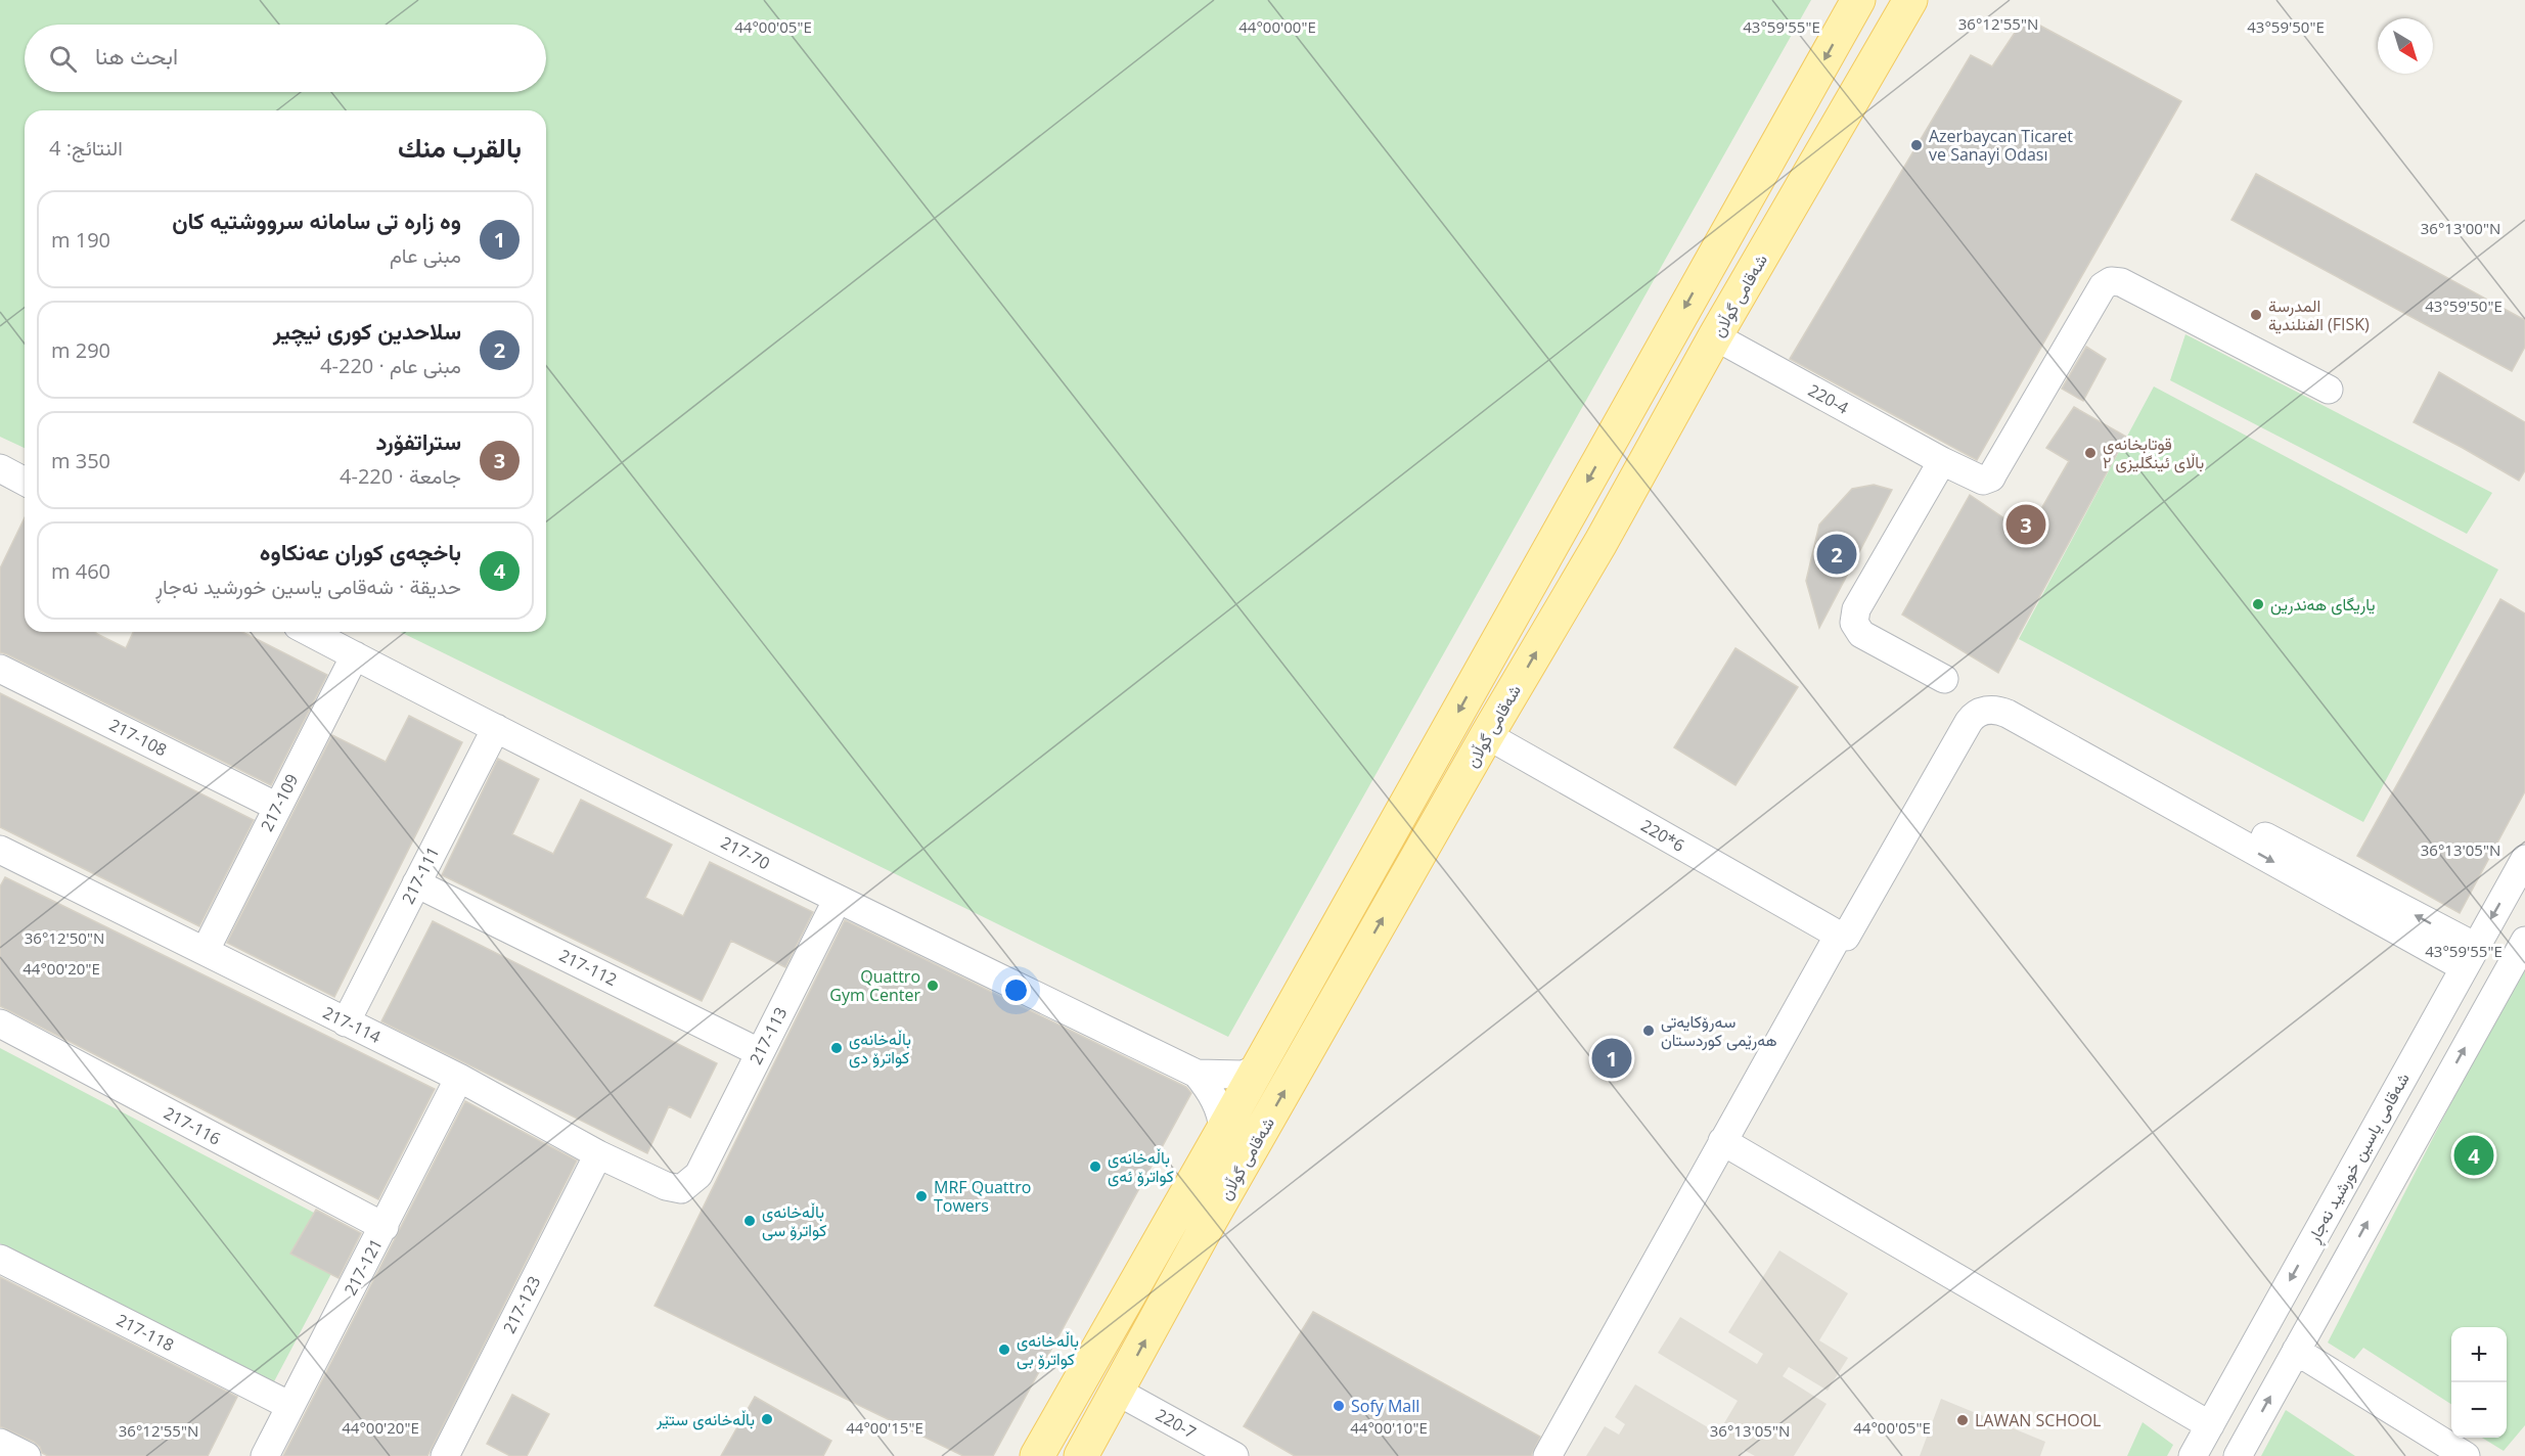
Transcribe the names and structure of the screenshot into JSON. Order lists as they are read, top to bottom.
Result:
{
  "streets": {
    "main road": ["شەقامی گوڵان"],
    "street": [
      "220-4",
      "217-108",
      "217-109",
      "220*6",
      "217-70",
      "217-111",
      "217-112",
      "217-114",
      "217-113",
      "217-116",
      "شەقامی یاسین خورشید نەجاڕ",
      "217-121",
      "217-123",
      "217-118",
      "220-7"
    ]
  },
  "crossings": [
    ["شەقامی گوڵان", "220-4"],
    ["شەقامی گوڵان", "220*6"],
    ["شەقامی گوڵان", "217-70"],
    ["شەقامی گوڵان", "220-7"],
    ["217-108", "217-109"],
    ["217-109", "217-70"],
    ["217-109", "217-114"],
    ["217-70", "217-111"],
    ["217-70", "217-113"],
    ["217-111", "217-112"],
    ["217-111", "217-114"],
    ["217-112", "217-113"],
    ["217-114", "217-113"],
    ["217-114", "217-121"],
    ["217-114", "217-123"],
    ["217-116", "217-121"],
    ["217-121", "217-118"]
  ],
  "places": [
    "Azerbaycan Ticaret ve Sanayi Odası",
    "المدرسة الفنلندية (FISK)",
    "قوتابخانەی باڵای ئینگلیزی ۲",
    "یاریگای هەندرین",
    "Quattro Gym Center",
    "سەرۆكایەتی هەرێمی كوردستان",
    "باڵەخانەی کواترۆ دی",
    "باڵەخانەی کواترۆ ئەی",
    "MRF Quattro Towers",
    "باڵەخانەی کواترۆ سی",
    "باڵەخانەی کواترۆ بی",
    "Sofy Mall",
    "باڵەخانەی ستێر",
    "LAWAN SCHOOL"
  ],
  "north": "bottom right",
  "page": {
    "search": "ابحث هنا",
    "heading": ["بالقرب منك", "النتائج: 4"],
    "list": [
      {
        "mark": "1",
        "name": "وه زاره تى سامانه سرووشتيه كان",
        "note": "مبنى عام",
        "value": "190 m"
      },
      {
        "mark": "2",
        "name": "سلاحدین كوری نیچیر",
        "note": "مبنى عام · 220-4",
        "value": "290 m"
      },
      {
        "mark": "3",
        "name": "ستراتفۆرد",
        "note": "جامعة · 220-4",
        "value": "350 m"
      },
      {
        "mark": "4",
        "name": "باخچەی کوران عەنکاوە",
        "note": "حديقة · شەقامی یاسین خورشید نەجاڕ",
        "value": "460 m"
      }
    ],
    "pins": [
      "3",
      "2",
      "1",
      "4"
    ],
    "map_buttons": ["+", "−"]
  },
  "coordinates": [
    "36°12'55\"N",
    "44°00'05\"E",
    "44°00'00\"E",
    "43°59'55\"E",
    "43°59'50\"E",
    "36°13'00\"N",
    "36°13'05\"N",
    "36°12'50\"N",
    "44°00'20\"E",
    "44°00'15\"E",
    "44°00'10\"E"
  ]
}
